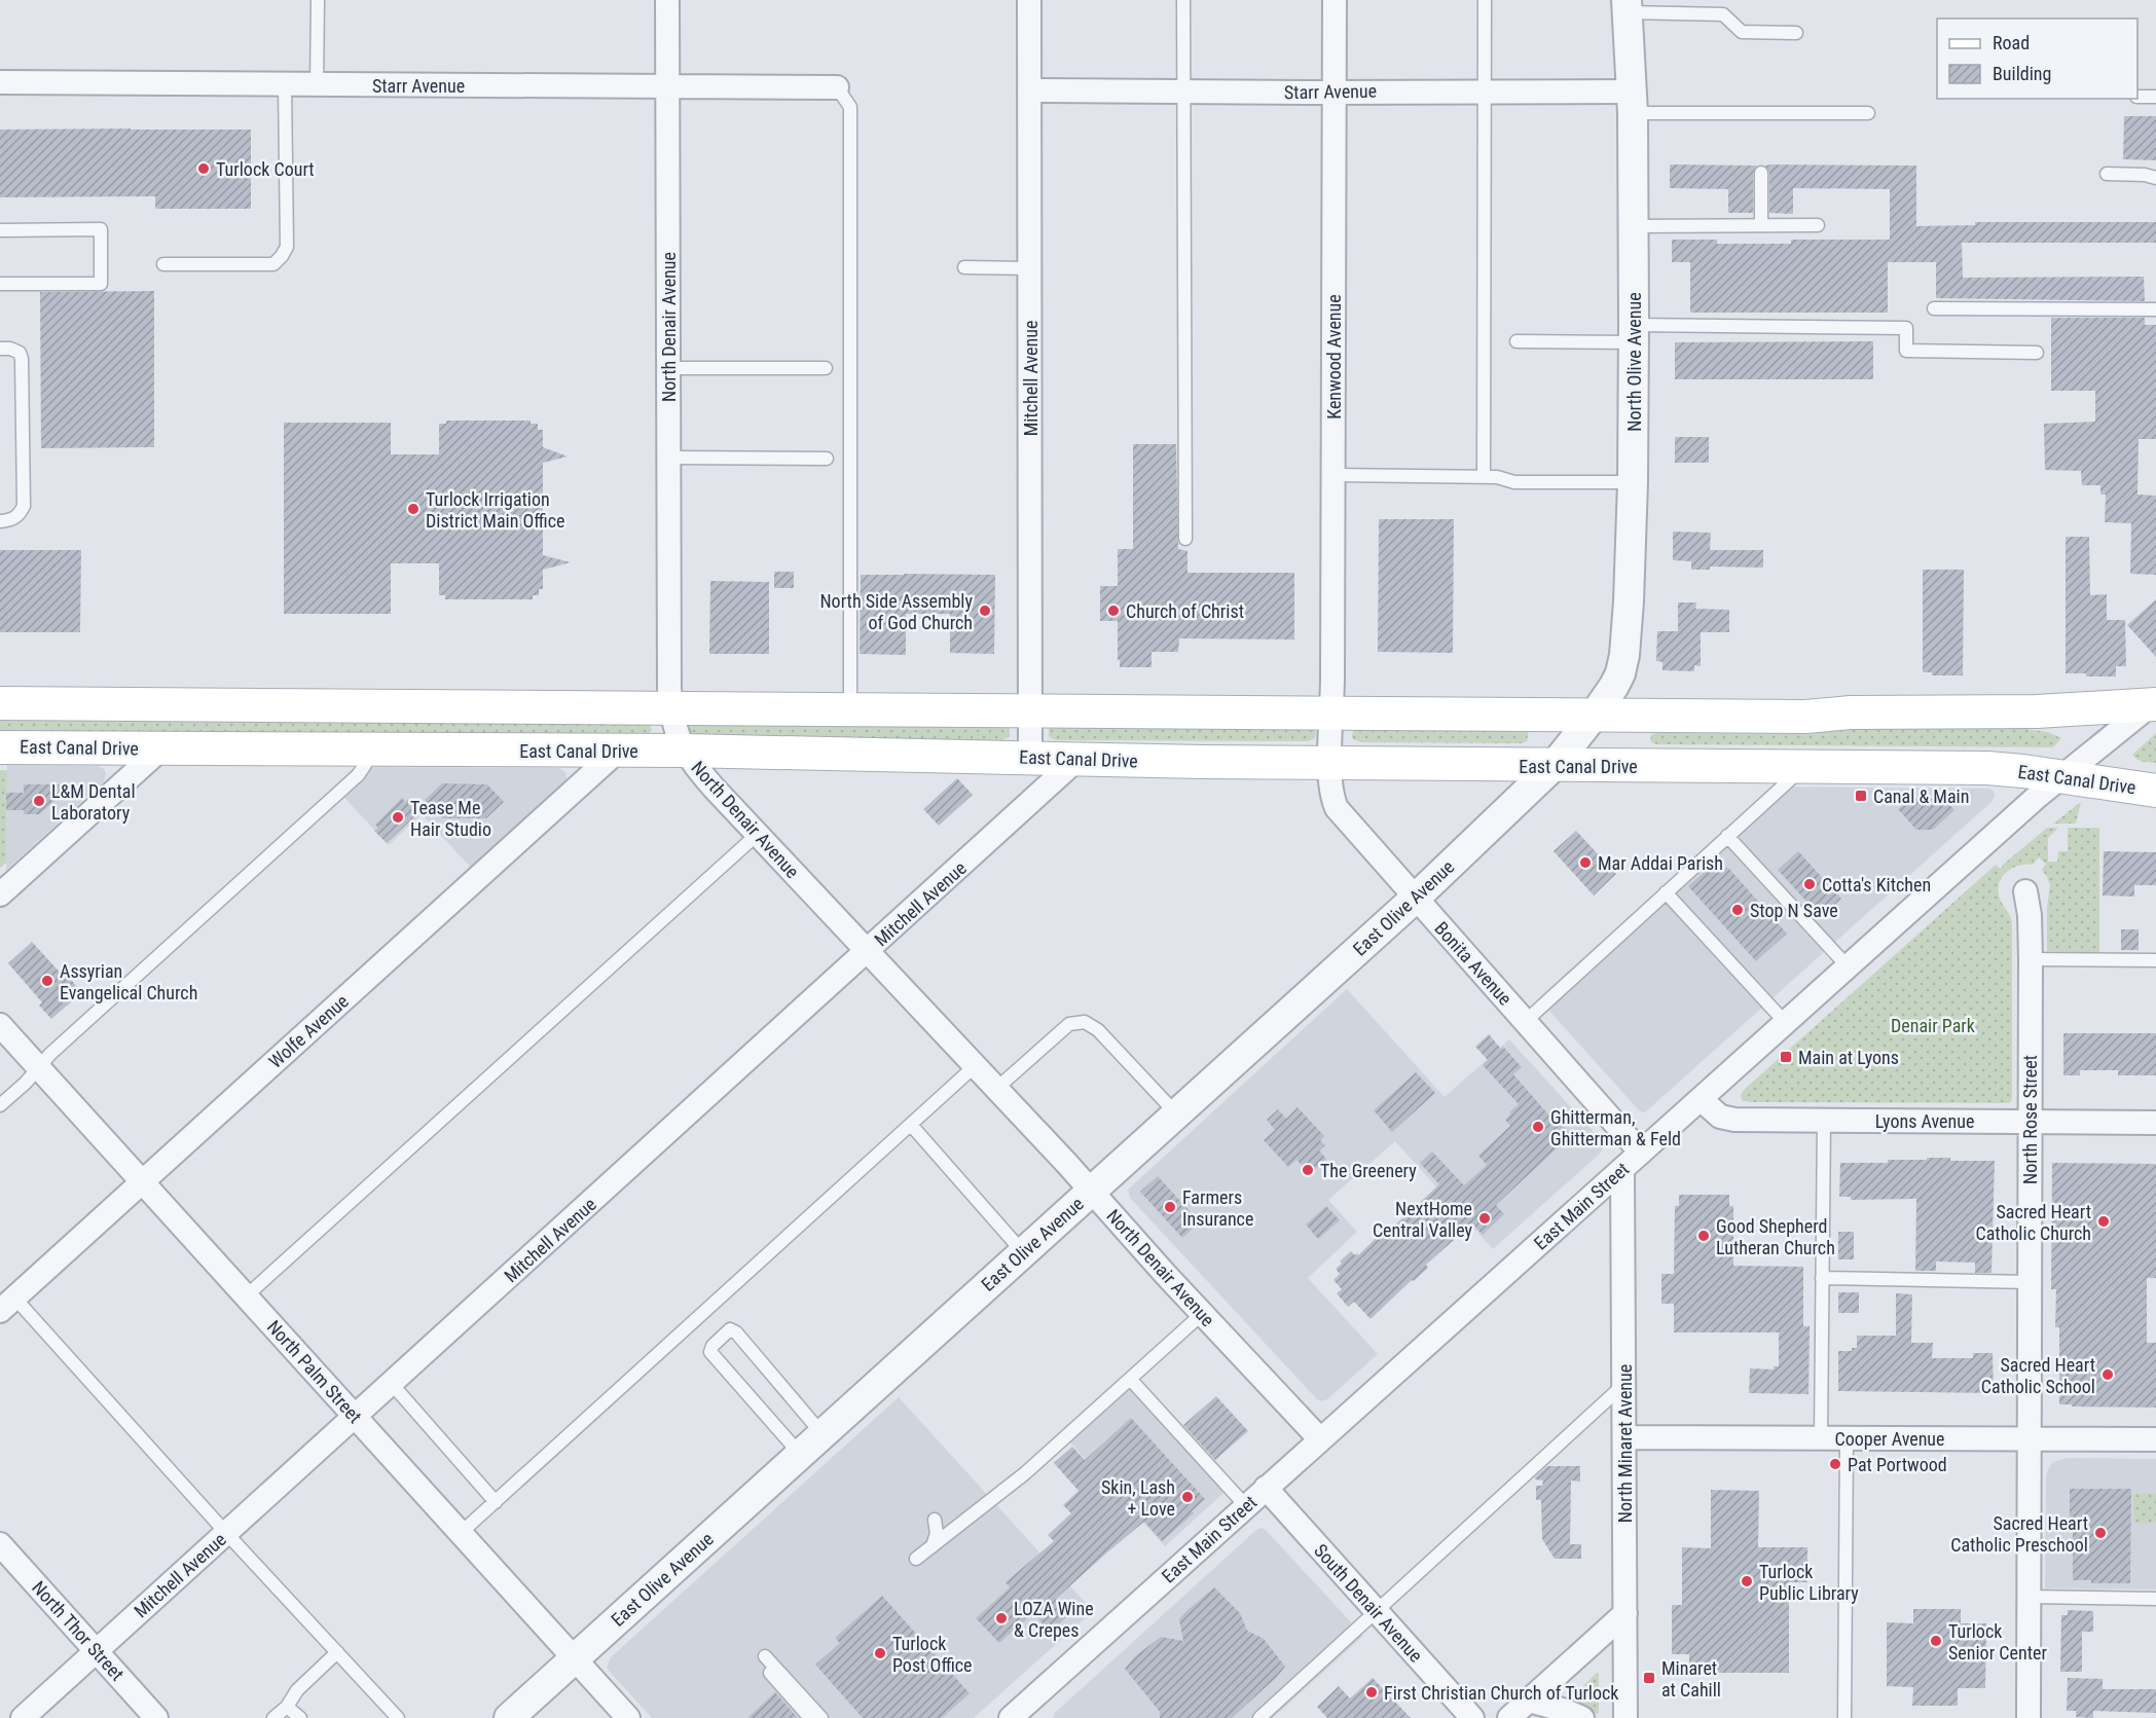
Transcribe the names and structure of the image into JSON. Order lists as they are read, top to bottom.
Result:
{
  "streets": {
    "main road": ["East Canal Drive"],
    "street": [
      "Starr Avenue",
      "North Denair Avenue",
      "Kenwood Avenue",
      "North Olive Avenue",
      "Mitchell Avenue",
      "East Olive Avenue",
      "Bonita Avenue",
      "Wolfe Avenue",
      "North Rose Street",
      "Lyons Avenue",
      "East Main Street",
      "North Palm Street",
      "Cooper Avenue",
      "North Minaret Avenue",
      "South Denair Avenue",
      "North Thor Street"
    ]
  },
  "crossings": [
    ["Starr Avenue", "North Denair Avenue"],
    ["Starr Avenue", "Kenwood Avenue"],
    ["Starr Avenue", "North Olive Avenue"],
    ["Starr Avenue", "Mitchell Avenue"],
    ["North Denair Avenue", "Mitchell Avenue"],
    ["North Denair Avenue", "East Canal Drive"],
    ["North Denair Avenue", "East Olive Avenue"],
    ["North Denair Avenue", "East Main Street"],
    ["Kenwood Avenue", "East Canal Drive"],
    ["Kenwood Avenue", "Bonita Avenue"],
    ["North Olive Avenue", "East Olive Avenue"],
    ["Mitchell Avenue", "East Canal Drive"],
    ["Mitchell Avenue", "North Palm Street"],
    ["Mitchell Avenue", "North Thor Street"],
    ["East Canal Drive", "East Olive Avenue"],
    ["East Canal Drive", "Bonita Avenue"],
    ["East Canal Drive", "Wolfe Avenue"],
    ["East Canal Drive", "East Main Street"],
    ["East Olive Avenue", "Bonita Avenue"],
    ["East Olive Avenue", "North Palm Street"],
    ["Bonita Avenue", "East Main Street"],
    ["Wolfe Avenue", "North Palm Street"],
    ["North Rose Street", "Lyons Avenue"],
    ["North Rose Street", "Cooper Avenue"],
    ["Lyons Avenue", "East Main Street"],
    ["East Main Street", "North Minaret Avenue"],
    ["East Main Street", "South Denair Avenue"],
    ["Cooper Avenue", "North Minaret Avenue"]
  ],
  "parks": ["Denair Park"],
  "places": {
    "other": [
      "Turlock Court",
      "Turlock Irrigation District Main Office",
      "North Side Assembly of God Church",
      "Church of Christ",
      "L&M Dental Laboratory",
      "Tease Me Hair Studio",
      "Mar Addai Parish",
      "Cotta's Kitchen",
      "Stop N Save",
      "Assyrian Evangelical Church",
      "Ghitterman, Ghitterman & Feld",
      "The Greenery",
      "Farmers Insurance",
      "NextHome Central Valley",
      "Sacred Heart Catholic Church",
      "Good Shepherd Lutheran Church",
      "Sacred Heart Catholic School",
      "Pat Portwood",
      "Skin, Lash + Love",
      "Sacred Heart Catholic Preschool",
      "Turlock Public Library",
      "LOZA Wine & Crepes",
      "Turlock Senior Center",
      "Turlock Post Office",
      "First Christian Church of Turlock"
    ],
    "transit": ["Canal & Main", "Main at Lyons", "Minaret at Cahill"]
  },
  "legend": ["Road", "Building"]
}
